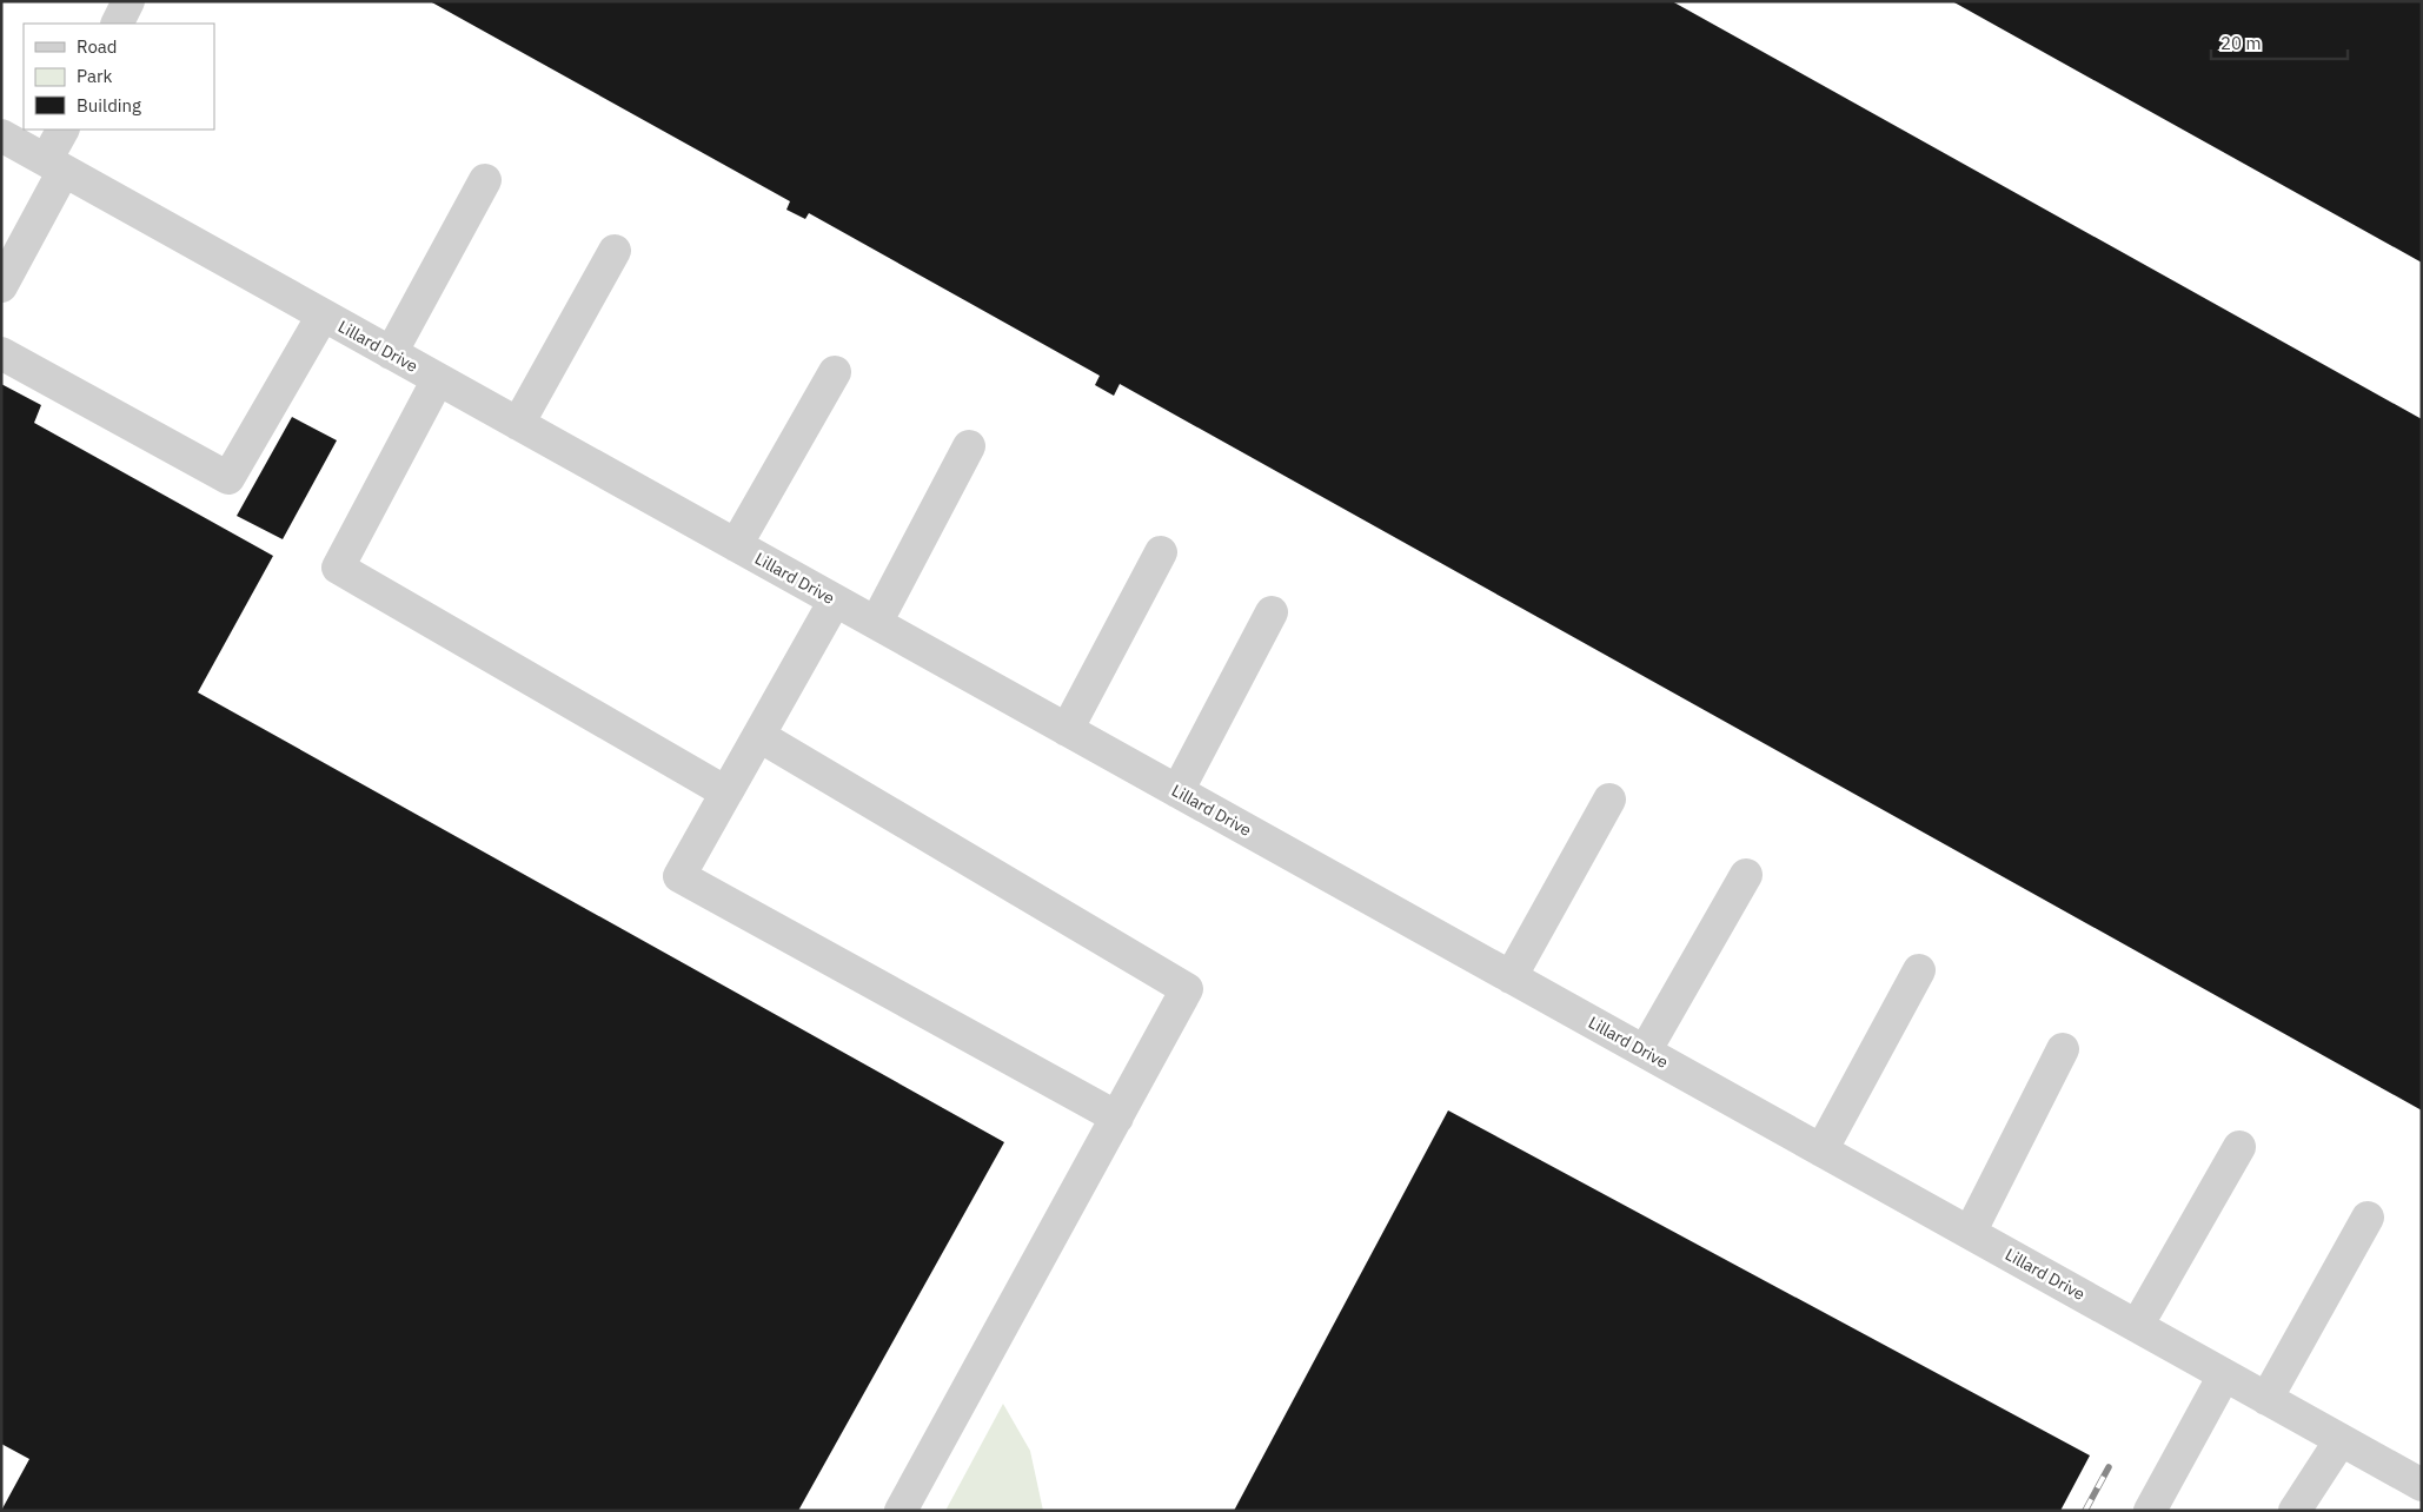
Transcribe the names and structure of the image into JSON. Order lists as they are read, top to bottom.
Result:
{
  "streets": {
    "street": ["Lillard Drive"]
  },
  "legend": ["Road", "Park", "Building"],
  "scale_bar": "20 m"
}
